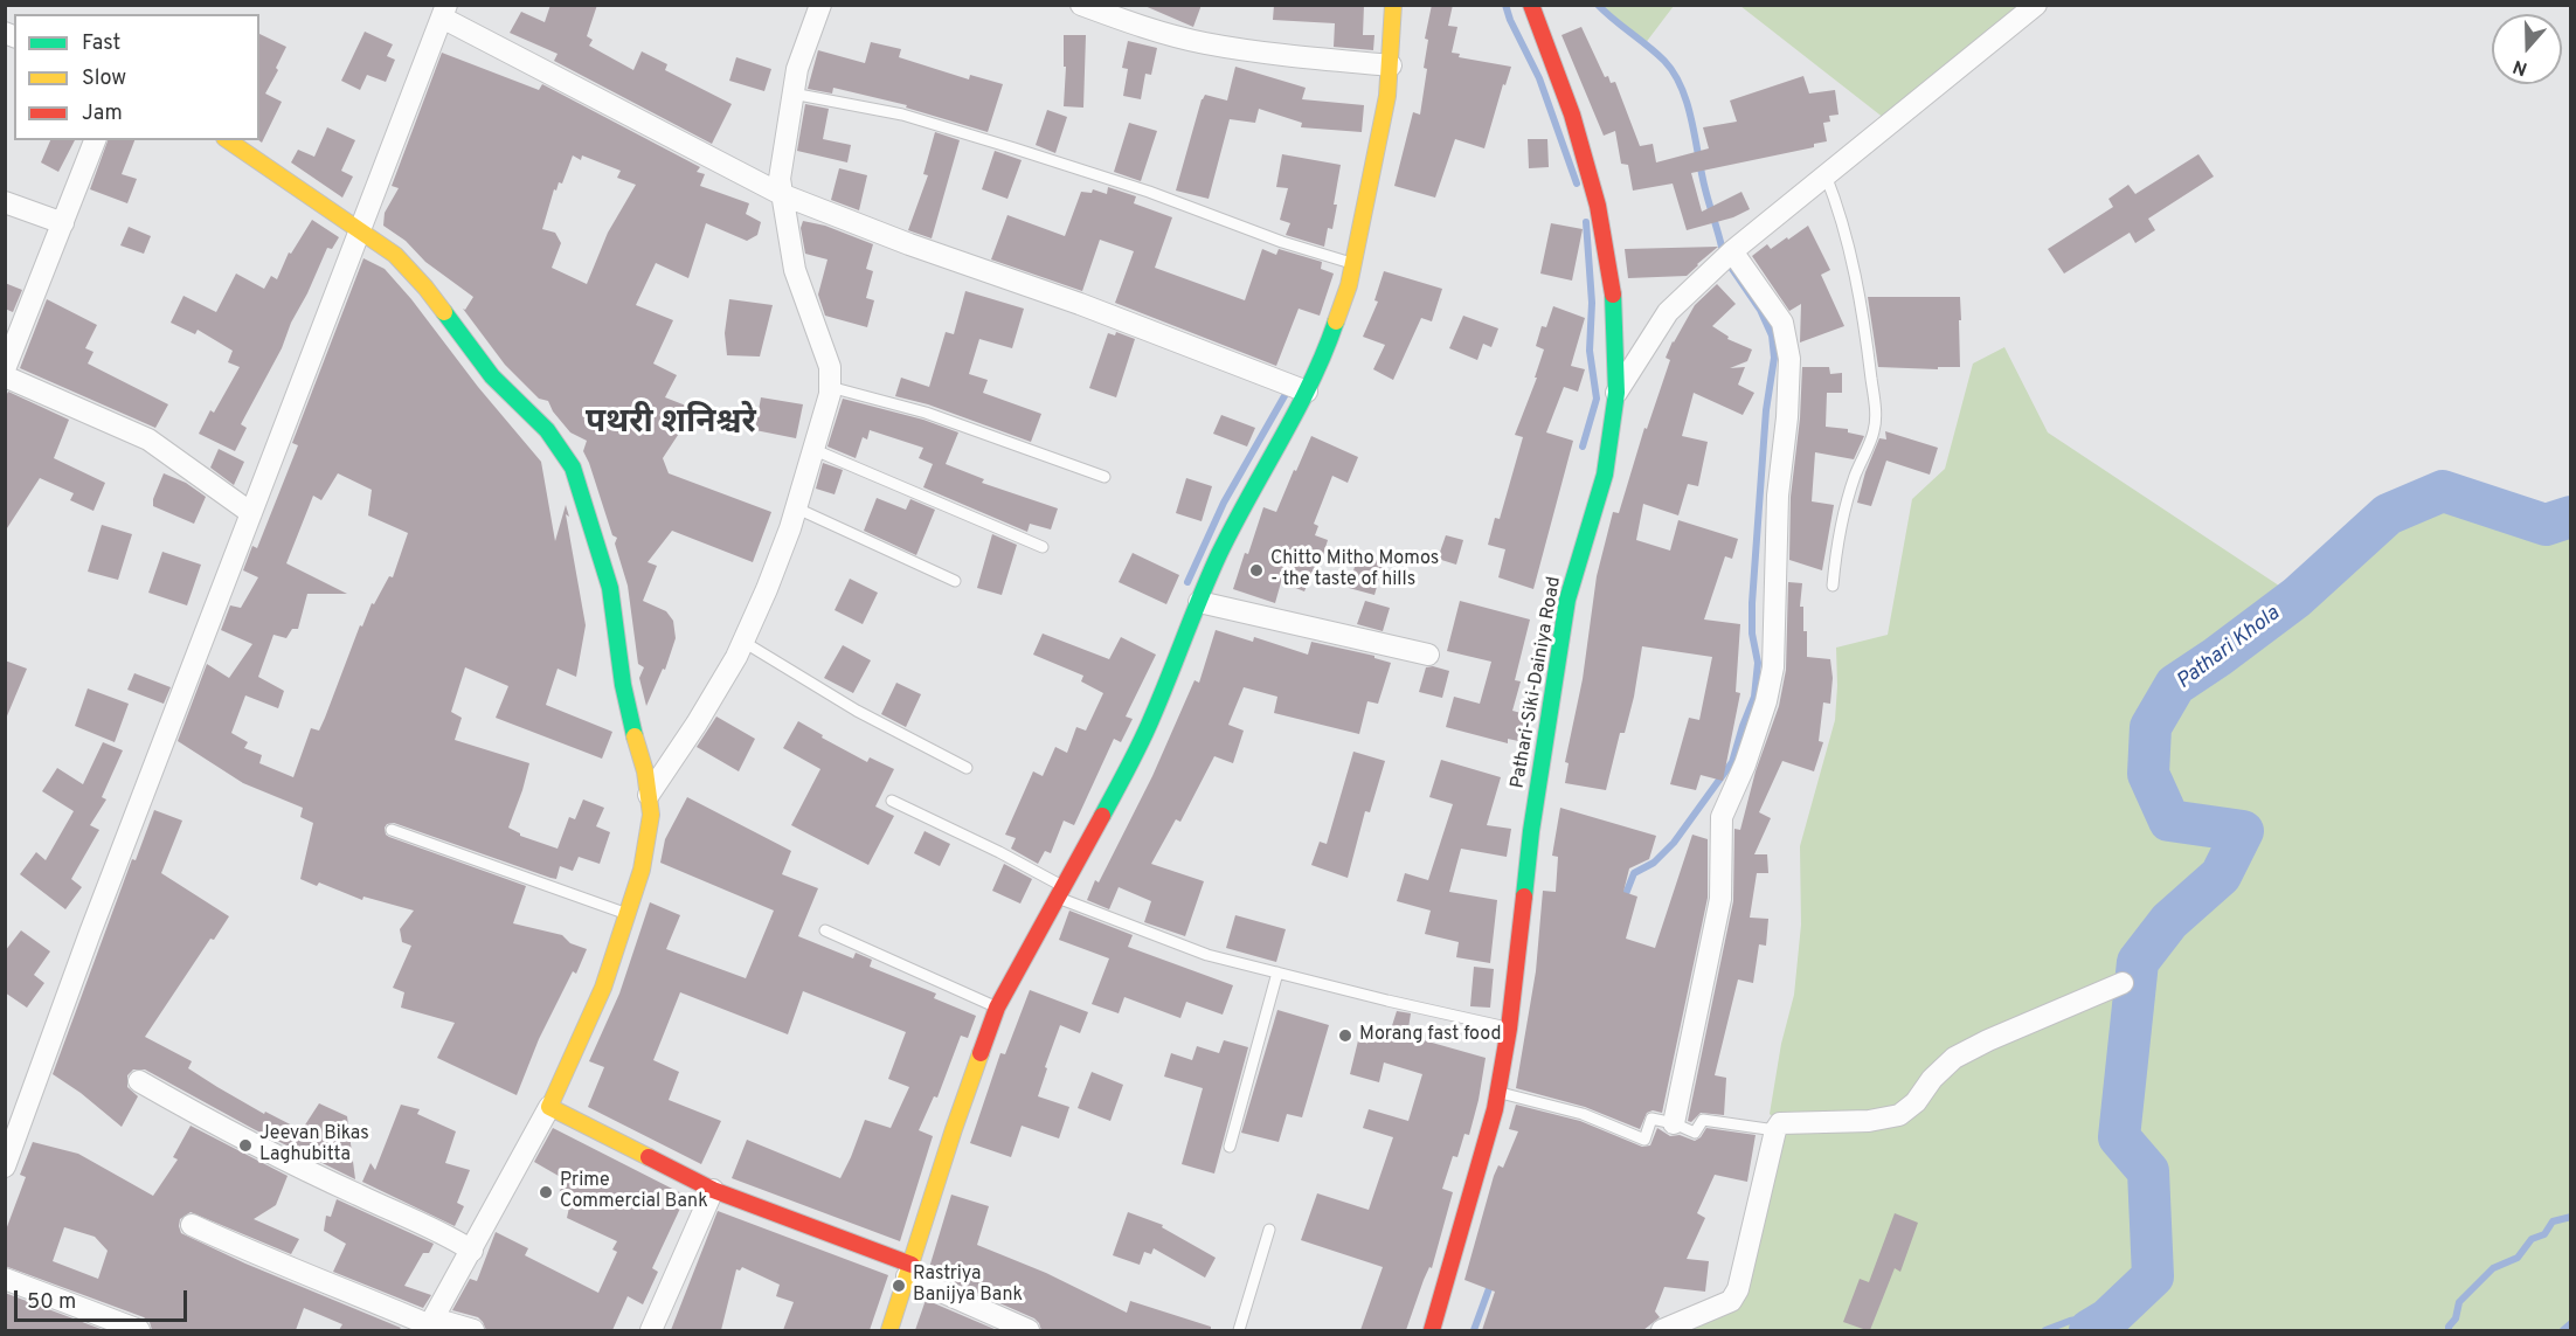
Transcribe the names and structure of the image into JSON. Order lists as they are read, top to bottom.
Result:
{
  "streets": {
    "street": ["Pathari-Siki-Dainiya Road"]
  },
  "districts": ["पथरी शनिश्चरे"],
  "water": ["Pathari Khola"],
  "places": [
    "Chitto Mitho Momos - the taste of hills",
    "Morang fast food",
    "Jeevan Bikas Laghubitta",
    "Prime Commercial Bank",
    "Rastriya Banijya Bank"
  ],
  "legend": ["Fast", "Slow", "Jam"],
  "scale_bar": "50 m",
  "north": "bottom"
}
